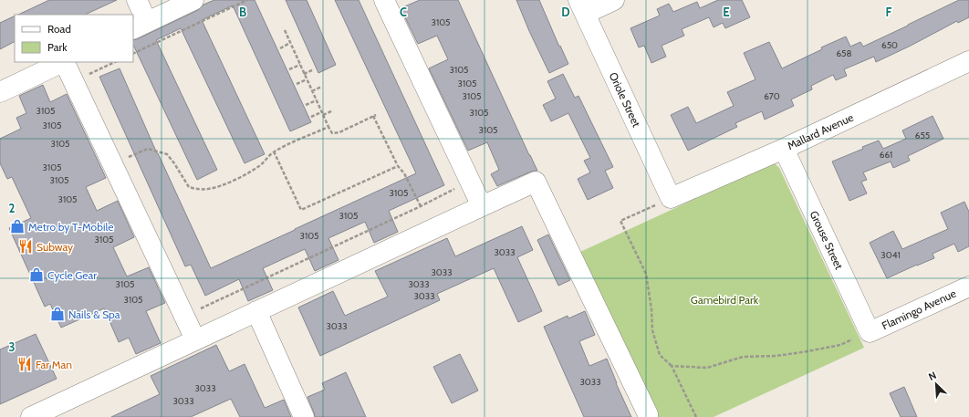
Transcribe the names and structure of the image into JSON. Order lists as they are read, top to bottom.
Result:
{
  "streets": {
    "street": [
      "Oriole Street",
      "Mallard Avenue",
      "Grouse Street",
      "Flamingo Avenue"
    ]
  },
  "crossings": [
    ["Oriole Street", "Mallard Avenue"],
    ["Mallard Avenue", "Grouse Street"],
    ["Grouse Street", "Flamingo Avenue"]
  ],
  "parks": ["Gamebird Park"],
  "places": {
    "shop": ["Metro by T-Mobile", "Cycle Gear", "Nails & Spa"],
    "restaurant": ["Subway", "Far Man"]
  },
  "house_numbers": [
    "3105",
    "650",
    "658",
    "3105",
    "3105",
    "3105",
    "670",
    "3105",
    "3105",
    "3105",
    "3105",
    "655",
    "3105",
    "661",
    "3105",
    "3105",
    "3105",
    "3105",
    "3105",
    "3105",
    "3105",
    "3033",
    "3041",
    "3033",
    "3105",
    "3033",
    "3033",
    "3105",
    "3033",
    "3033",
    "3033",
    "3033"
  ],
  "legend": ["Road", "Park"],
  "north": "top left",
  "grid": {
    "columns": [
      "B",
      "C",
      "D",
      "E",
      "F"
    ],
    "rows": ["2", "3"]
  }
}
